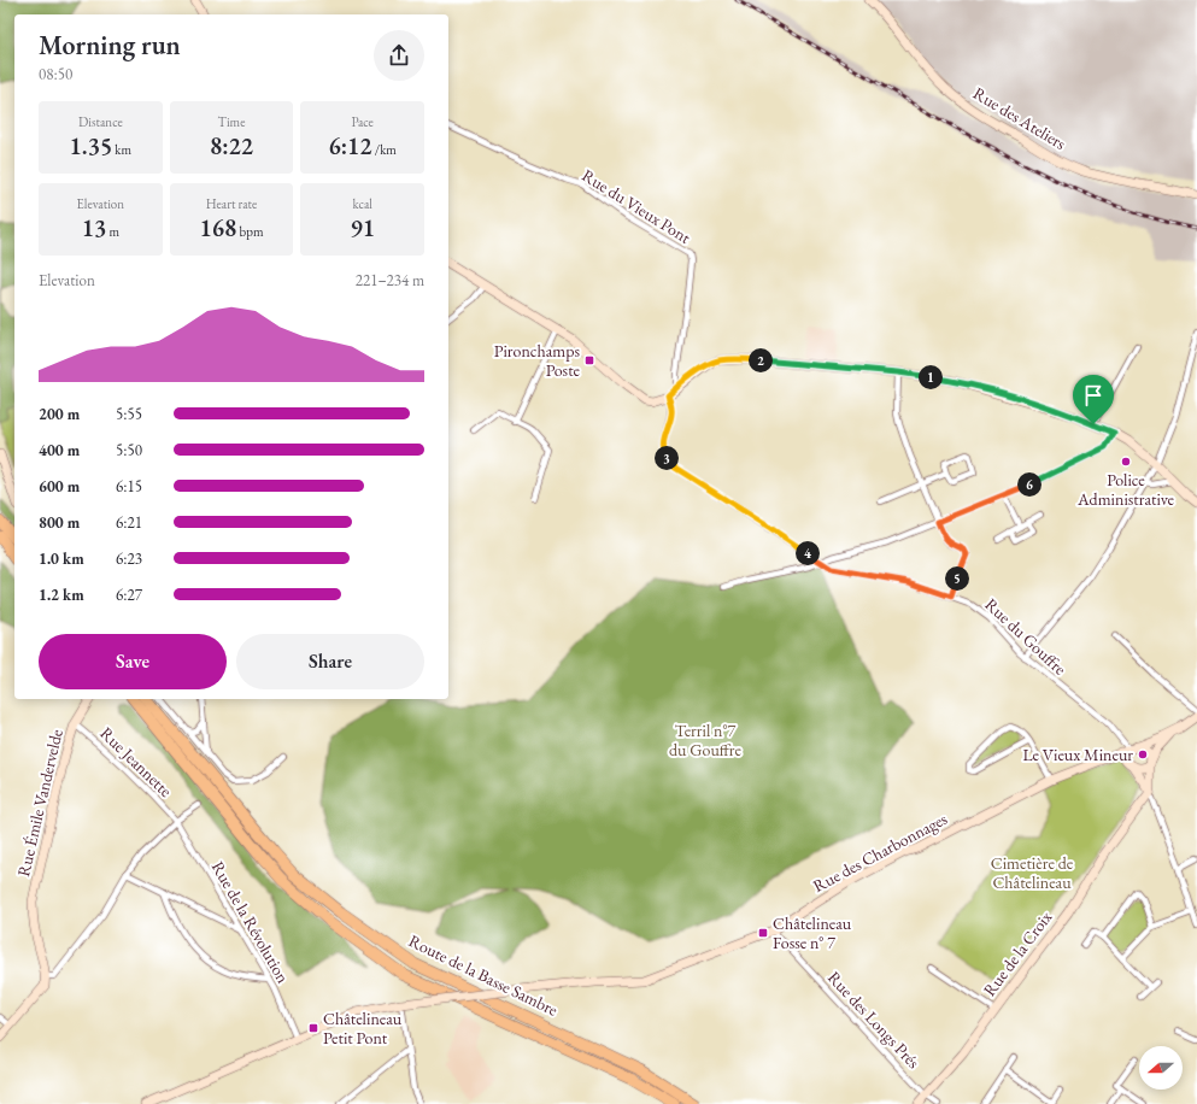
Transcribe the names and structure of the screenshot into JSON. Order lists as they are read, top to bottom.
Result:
{
  "streets": {
    "highway": ["Route de la Basse Sambre"],
    "street": [
      "Rue des Ateliers",
      "Rue du Vieux Pont",
      "Rue du Gouffre",
      "Rue Jeannette",
      "Rue Émile Vandervelde",
      "Rue des Charbonnages",
      "Rue de la Révolution",
      "Rue de la Croix",
      "Rue des Longs Prés"
    ]
  },
  "crossings": [
    ["Rue du Gouffre", "Rue des Charbonnages"],
    ["Rue Jeannette", "Rue Émile Vandervelde"],
    ["Rue Jeannette", "Rue de la Révolution"],
    ["Rue des Charbonnages", "Rue de la Révolution"],
    ["Rue des Charbonnages", "Rue des Longs Prés"],
    ["Rue de la Croix", "Rue des Longs Prés"]
  ],
  "parks": ["Terril n°7 du Gouffre", "Cimetière de Châtelineau"],
  "places": {
    "transit": ["Pironchamps Poste", "Châtelineau Fosse n° 7", "Châtelineau Petit Pont"],
    "other": ["Police Administrative", "Le Vieux Mineur"]
  },
  "north": "left",
  "page": {
    "heading": ["Morning run", "08:50"],
    "stats": [
      ["Distance", "1.35 km"],
      ["Time", "8:22"],
      ["Pace", "6:12 /km"],
      ["Elevation", "13 m"],
      ["Heart rate", "168 bpm"],
      ["kcal", "91"]
    ],
    "chart": ["Elevation", "221–234 m"],
    "pins": [
      "2",
      "1",
      "3",
      "6",
      "4",
      "5"
    ],
    "list": [
      {
        "name": "200 m",
        "note": "5:55"
      },
      {
        "name": "400 m",
        "note": "5:50"
      },
      {
        "name": "600 m",
        "note": "6:15"
      },
      {
        "name": "800 m",
        "note": "6:21"
      },
      {
        "name": "1.0 km",
        "note": "6:23"
      },
      {
        "name": "1.2 km",
        "note": "6:27"
      }
    ],
    "buttons": ["Save", "Share"]
  }
}
